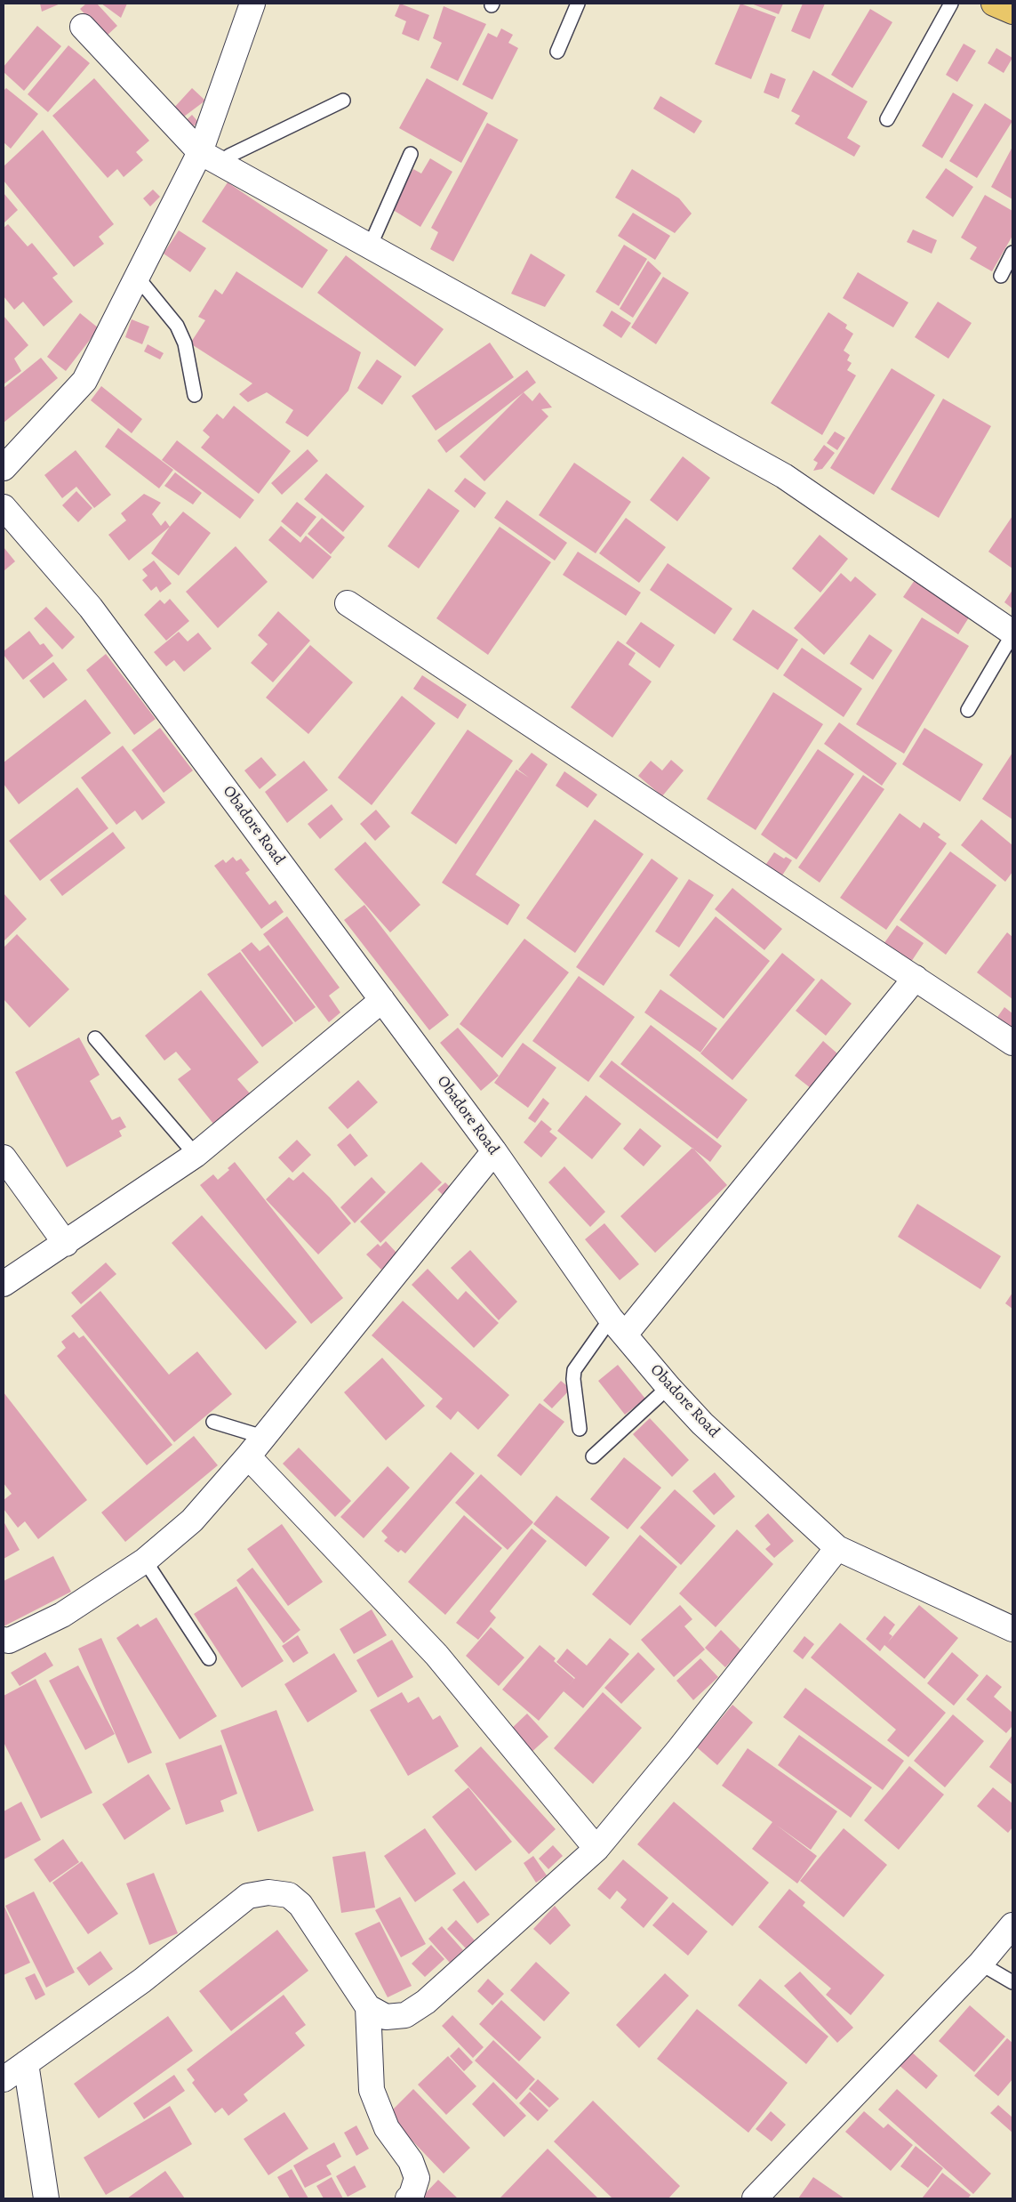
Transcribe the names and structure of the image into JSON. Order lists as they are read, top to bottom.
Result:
{
  "streets": {
    "street": ["Obadore Road"]
  }
}
